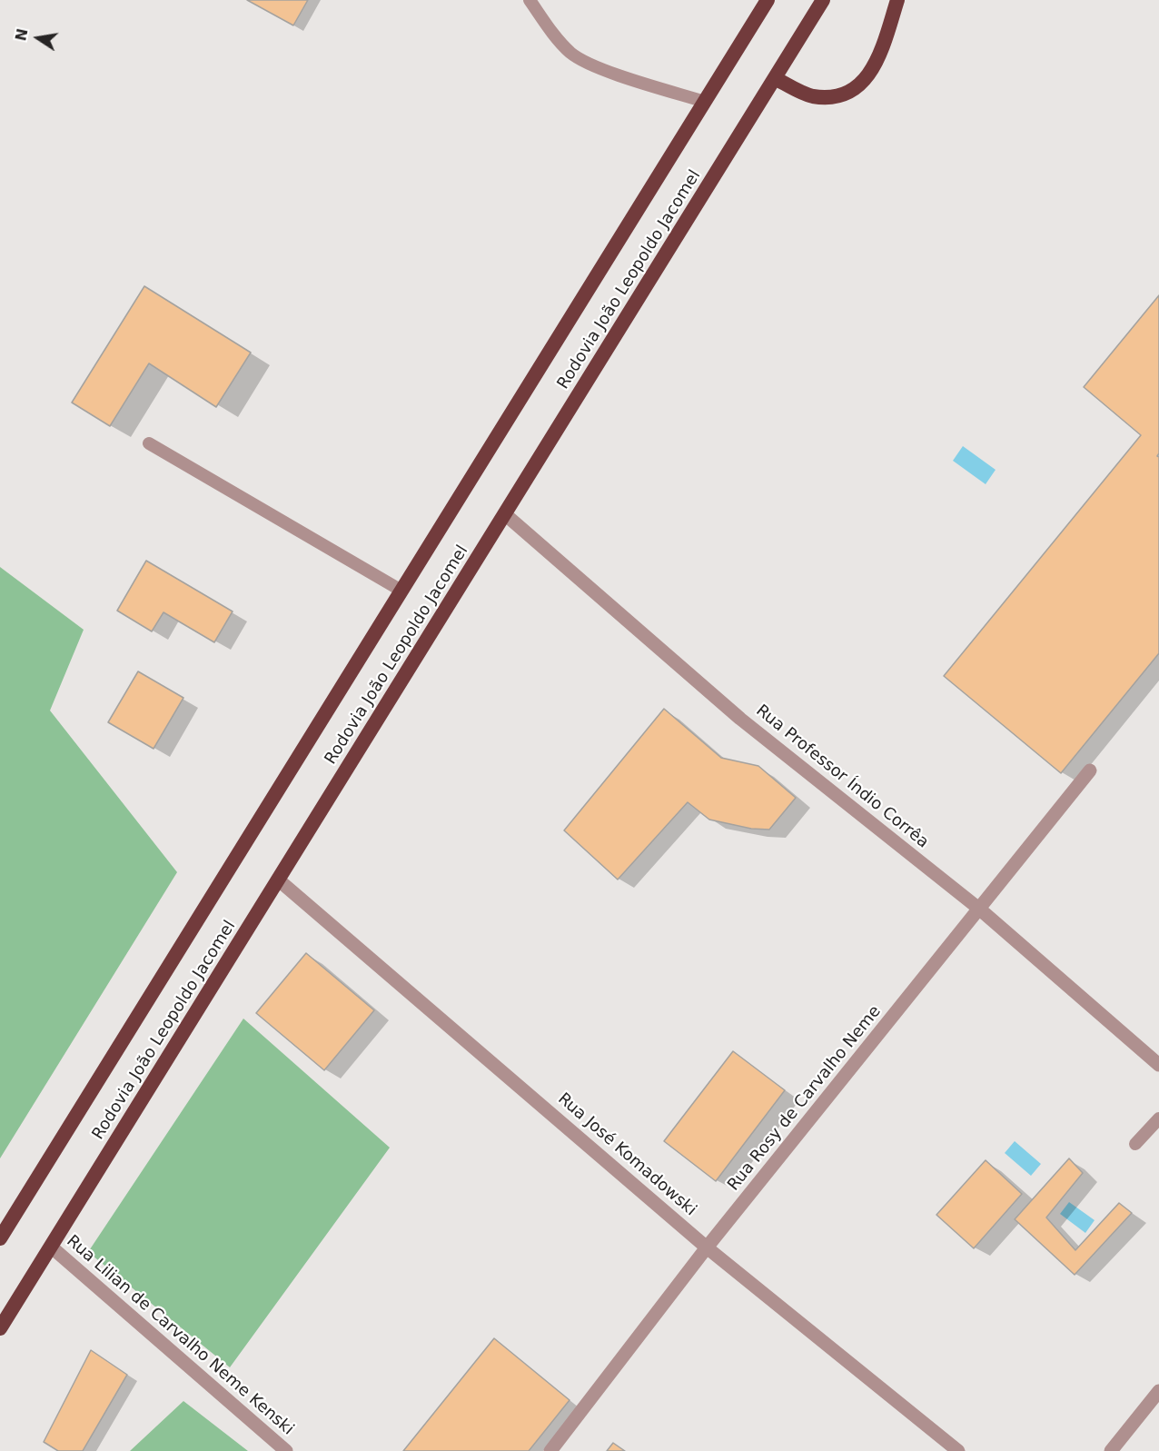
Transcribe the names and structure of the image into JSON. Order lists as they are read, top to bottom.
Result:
{
  "streets": {
    "highway": ["Rodovia João Leopoldo Jacomel"],
    "street": [
      "Rua Professor Índio Corrêa",
      "Rua Rosy de Carvalho Neme",
      "Rua José Komadowski",
      "Rua Lilian de Carvalho Neme Kenski"
    ]
  },
  "crossings": [
    ["Rodovia João Leopoldo Jacomel", "Rua Professor Índio Corrêa"],
    ["Rodovia João Leopoldo Jacomel", "Rua José Komadowski"],
    ["Rodovia João Leopoldo Jacomel", "Rua Lilian de Carvalho Neme Kenski"],
    ["Rua Professor Índio Corrêa", "Rua Rosy de Carvalho Neme"],
    ["Rua Rosy de Carvalho Neme", "Rua José Komadowski"]
  ],
  "north": "left"
}
